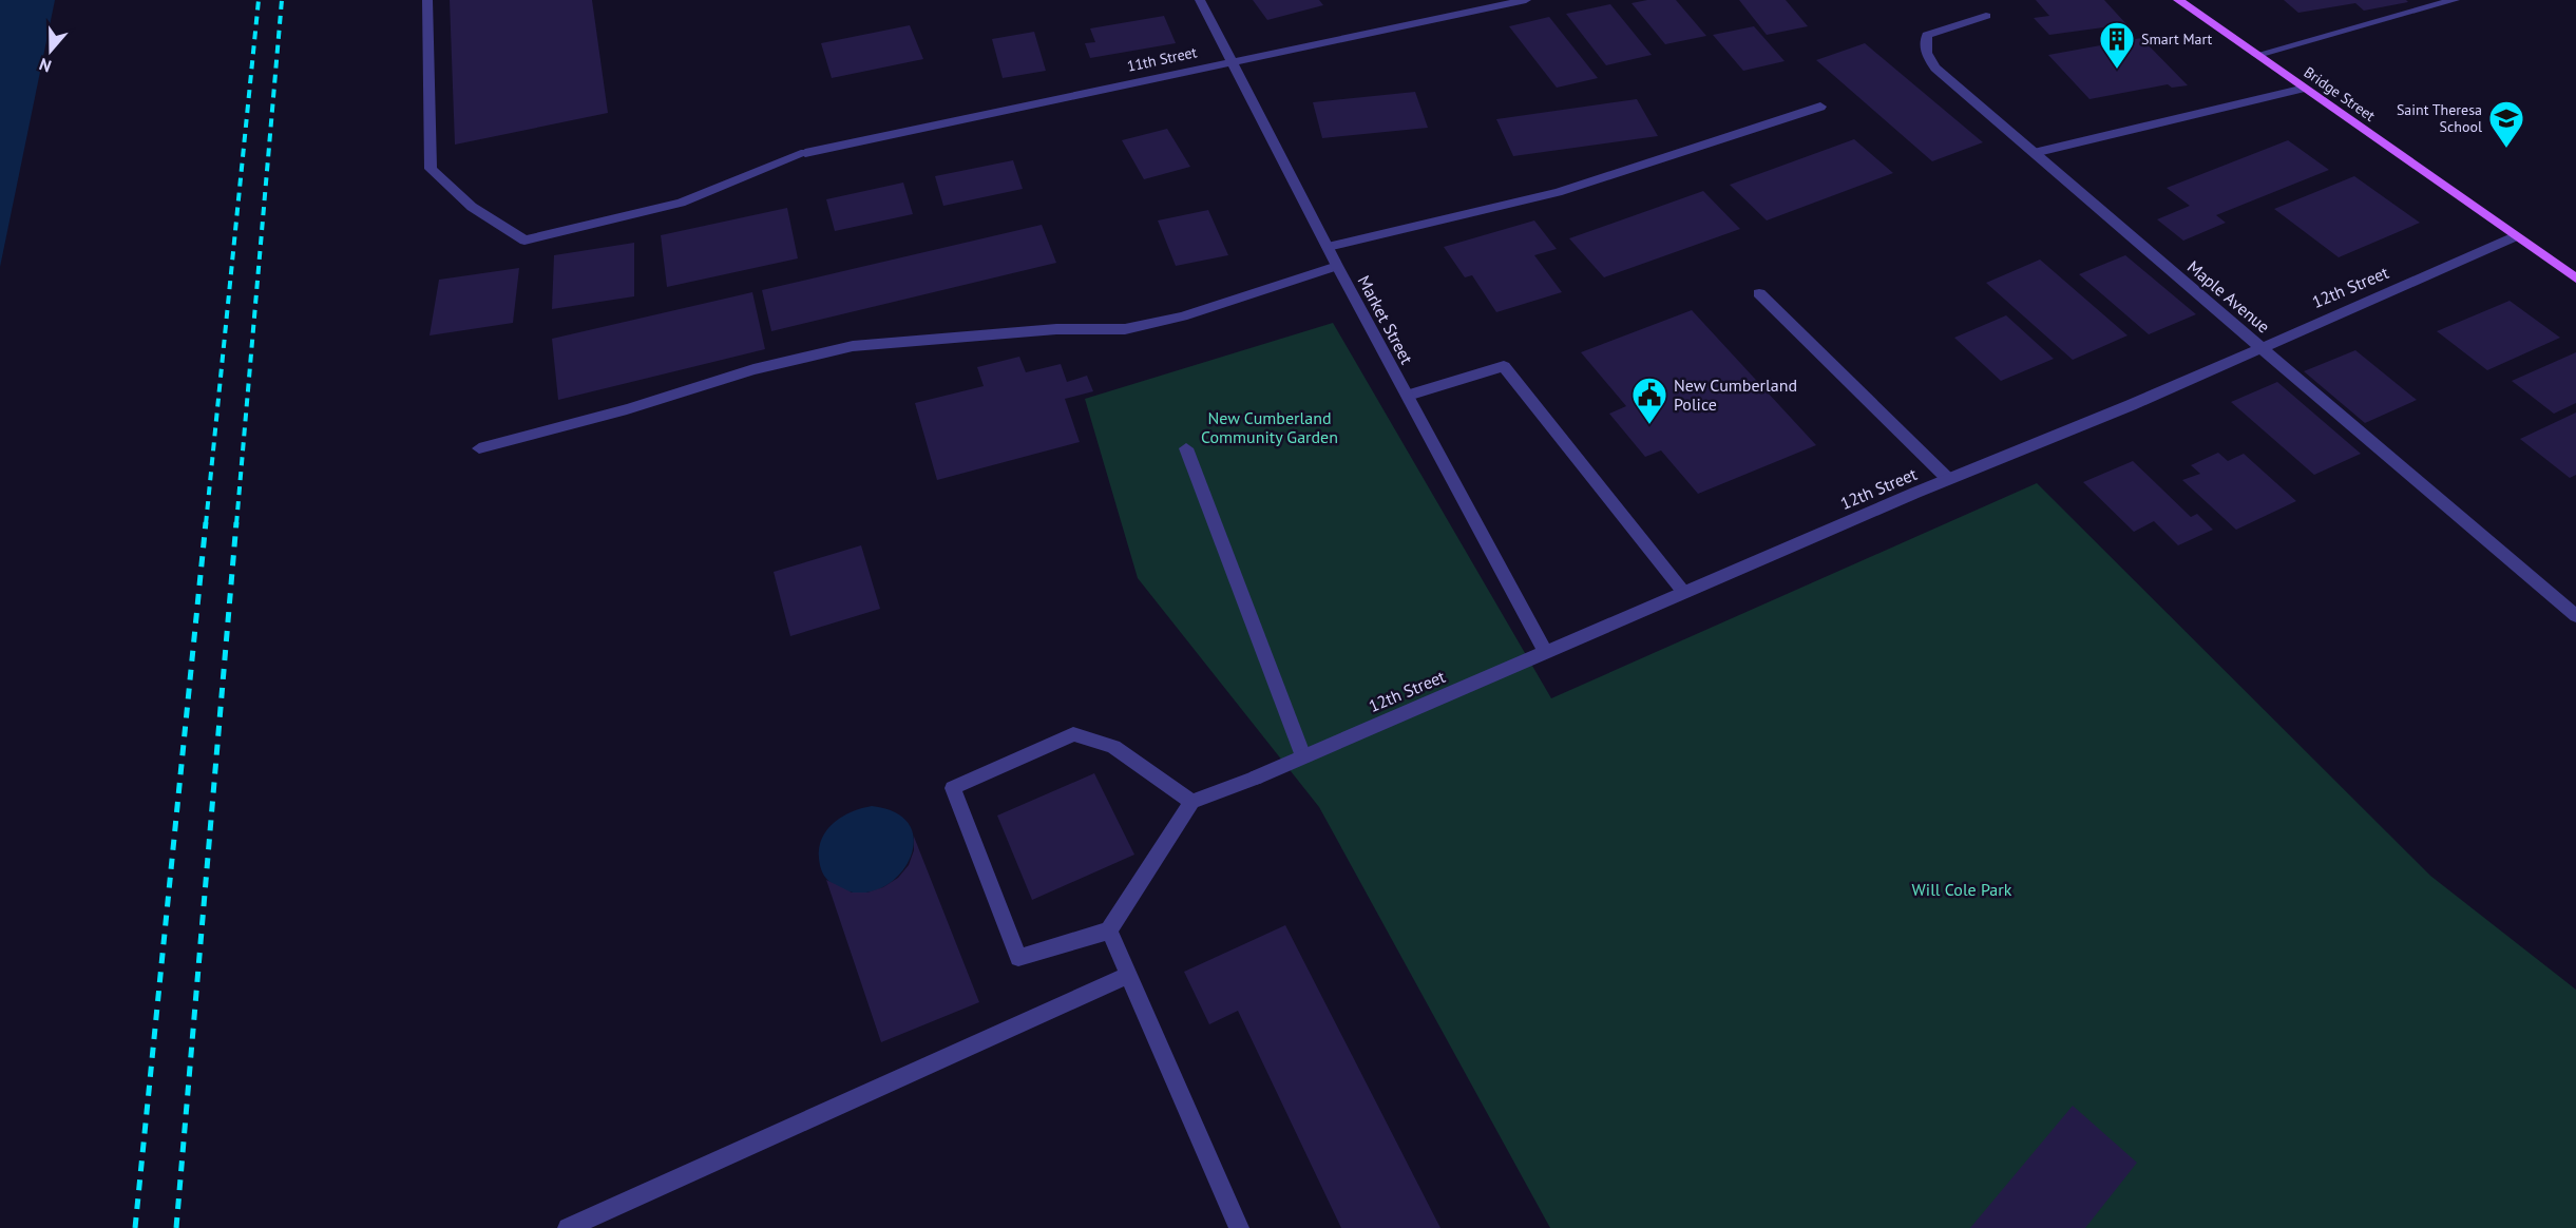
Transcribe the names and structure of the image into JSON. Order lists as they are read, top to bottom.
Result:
{
  "streets": {
    "main road": ["Bridge Street"],
    "street": [
      "11th Street",
      "12th Street",
      "Maple Avenue",
      "Market Street"
    ]
  },
  "crossings": [
    ["11th Street", "Market Street"],
    ["Bridge Street", "12th Street"],
    ["12th Street", "Maple Avenue"],
    ["12th Street", "Market Street"]
  ],
  "parks": ["New Cumberland Community Garden", "Will Cole Park"],
  "places": {
    "building": ["Smart Mart"],
    "school or university": ["Saint Theresa School"],
    "public building": ["New Cumberland Police"]
  },
  "north": "bottom"
}
